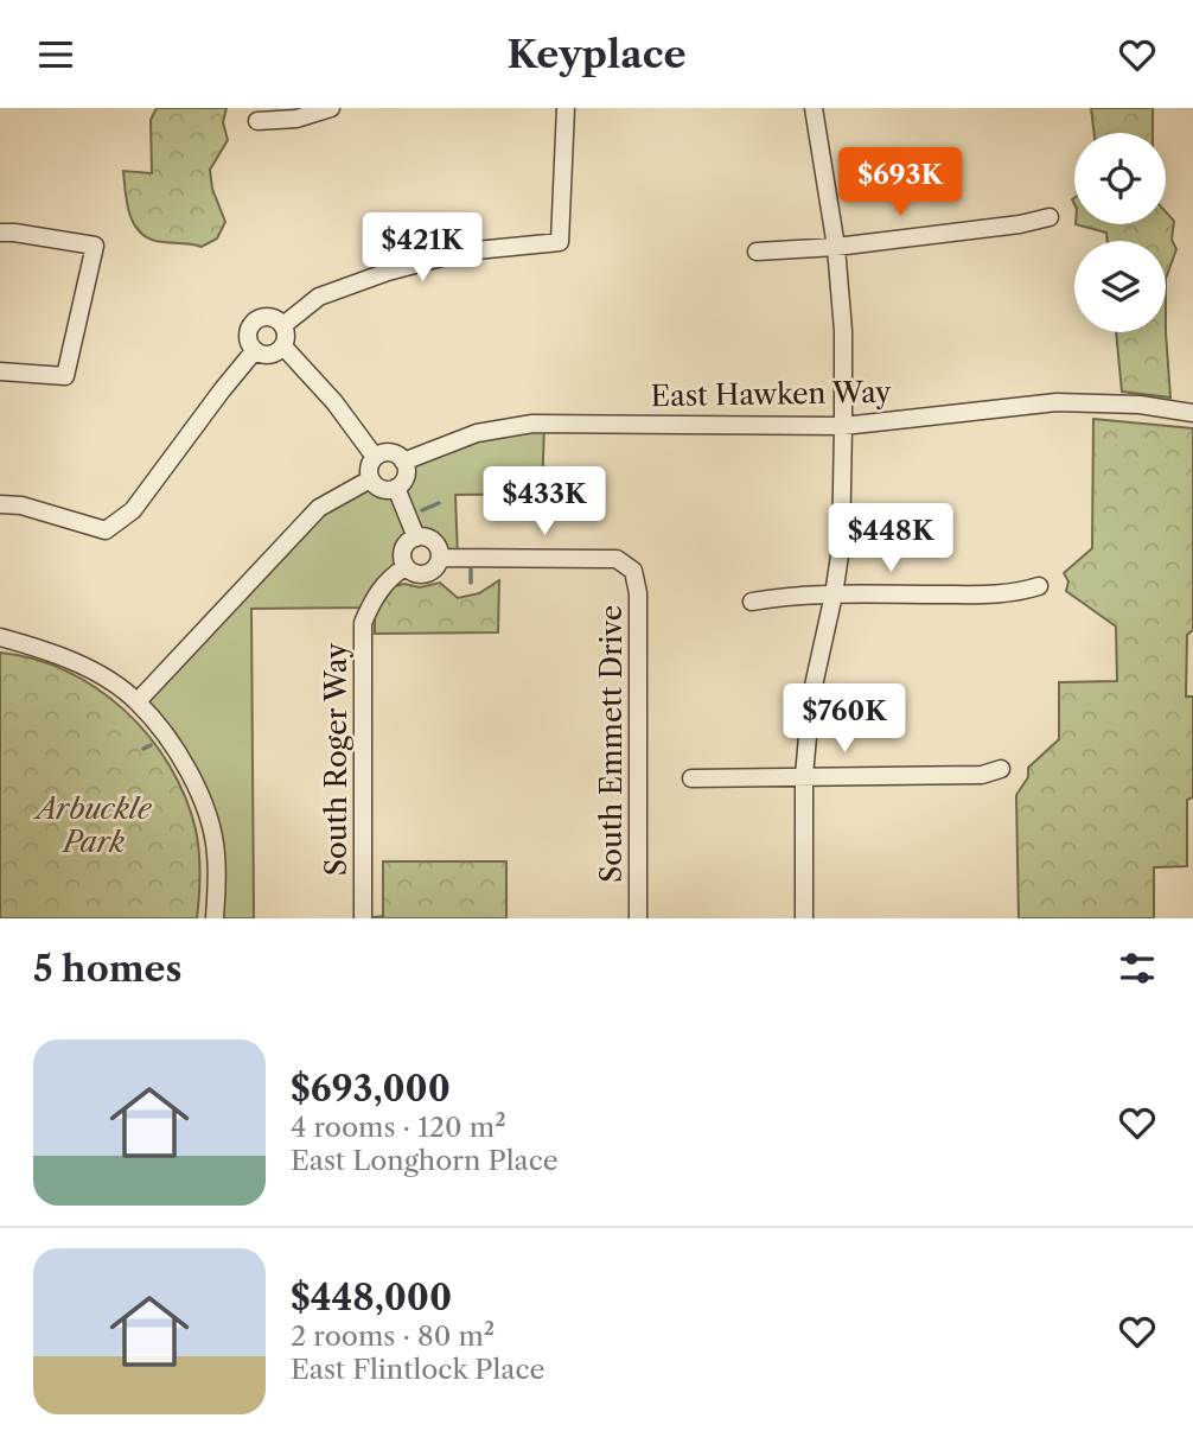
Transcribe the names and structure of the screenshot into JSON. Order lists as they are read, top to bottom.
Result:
{
  "streets": {
    "street": ["East Hawken Way", "South Emmett Drive", "South Roger Way"]
  },
  "crossings": [
    ["South Emmett Drive", "South Roger Way"]
  ],
  "parks": ["Arbuckle Park"],
  "page": {
    "header": "Keyplace",
    "price": [
      "$693K",
      "$421K",
      "$433K",
      "$448K",
      "$760K"
    ],
    "heading": "5 homes",
    "list": [
      {
        "name": "$693,000",
        "note": "4 rooms · 120 m² · East Longhorn Place"
      },
      {
        "name": "$448,000",
        "note": "2 rooms · 80 m² · East Flintlock Place"
      }
    ]
  }
}
